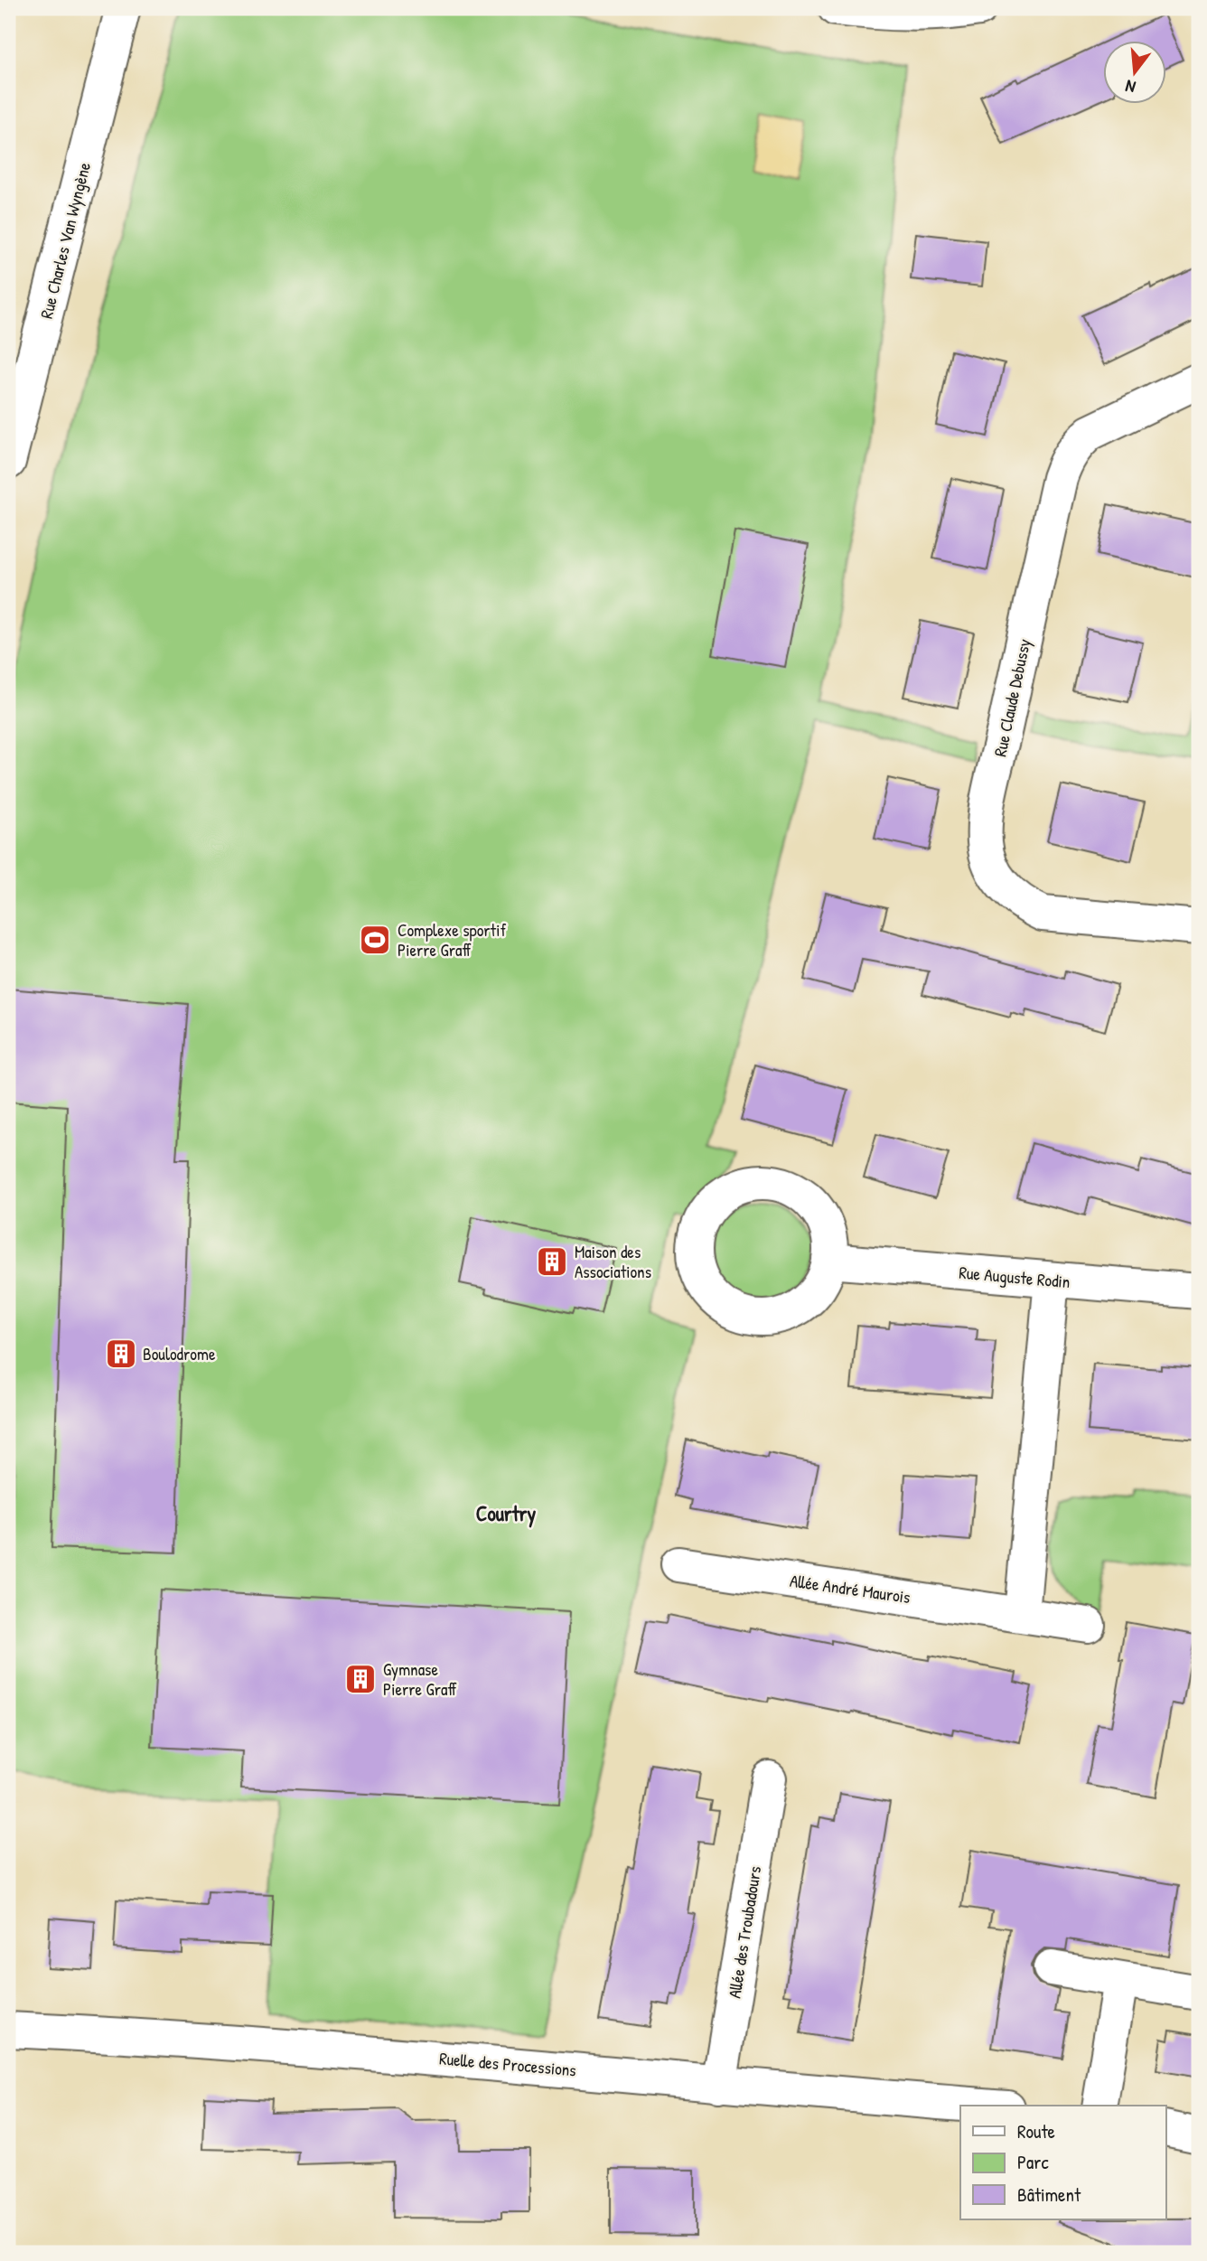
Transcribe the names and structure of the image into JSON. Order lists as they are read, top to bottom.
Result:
{
  "streets": {
    "street": [
      "Rue Charles Van Wyngène",
      "Rue Claude Debussy",
      "Rue Auguste Rodin",
      "Allée André Maurois",
      "Allée des Troubadours",
      "Ruelle des Processions"
    ]
  },
  "crossings": [
    ["Allée des Troubadours", "Ruelle des Processions"]
  ],
  "districts": ["Courtry"],
  "places": {
    "sports": ["Complexe sportif Pierre Graff"],
    "building": ["Maison des Associations", "Boulodrome", "Gymnase Pierre Graff"]
  },
  "legend": ["Route", "Parc", "Bâtiment"],
  "north": "bottom"
}
